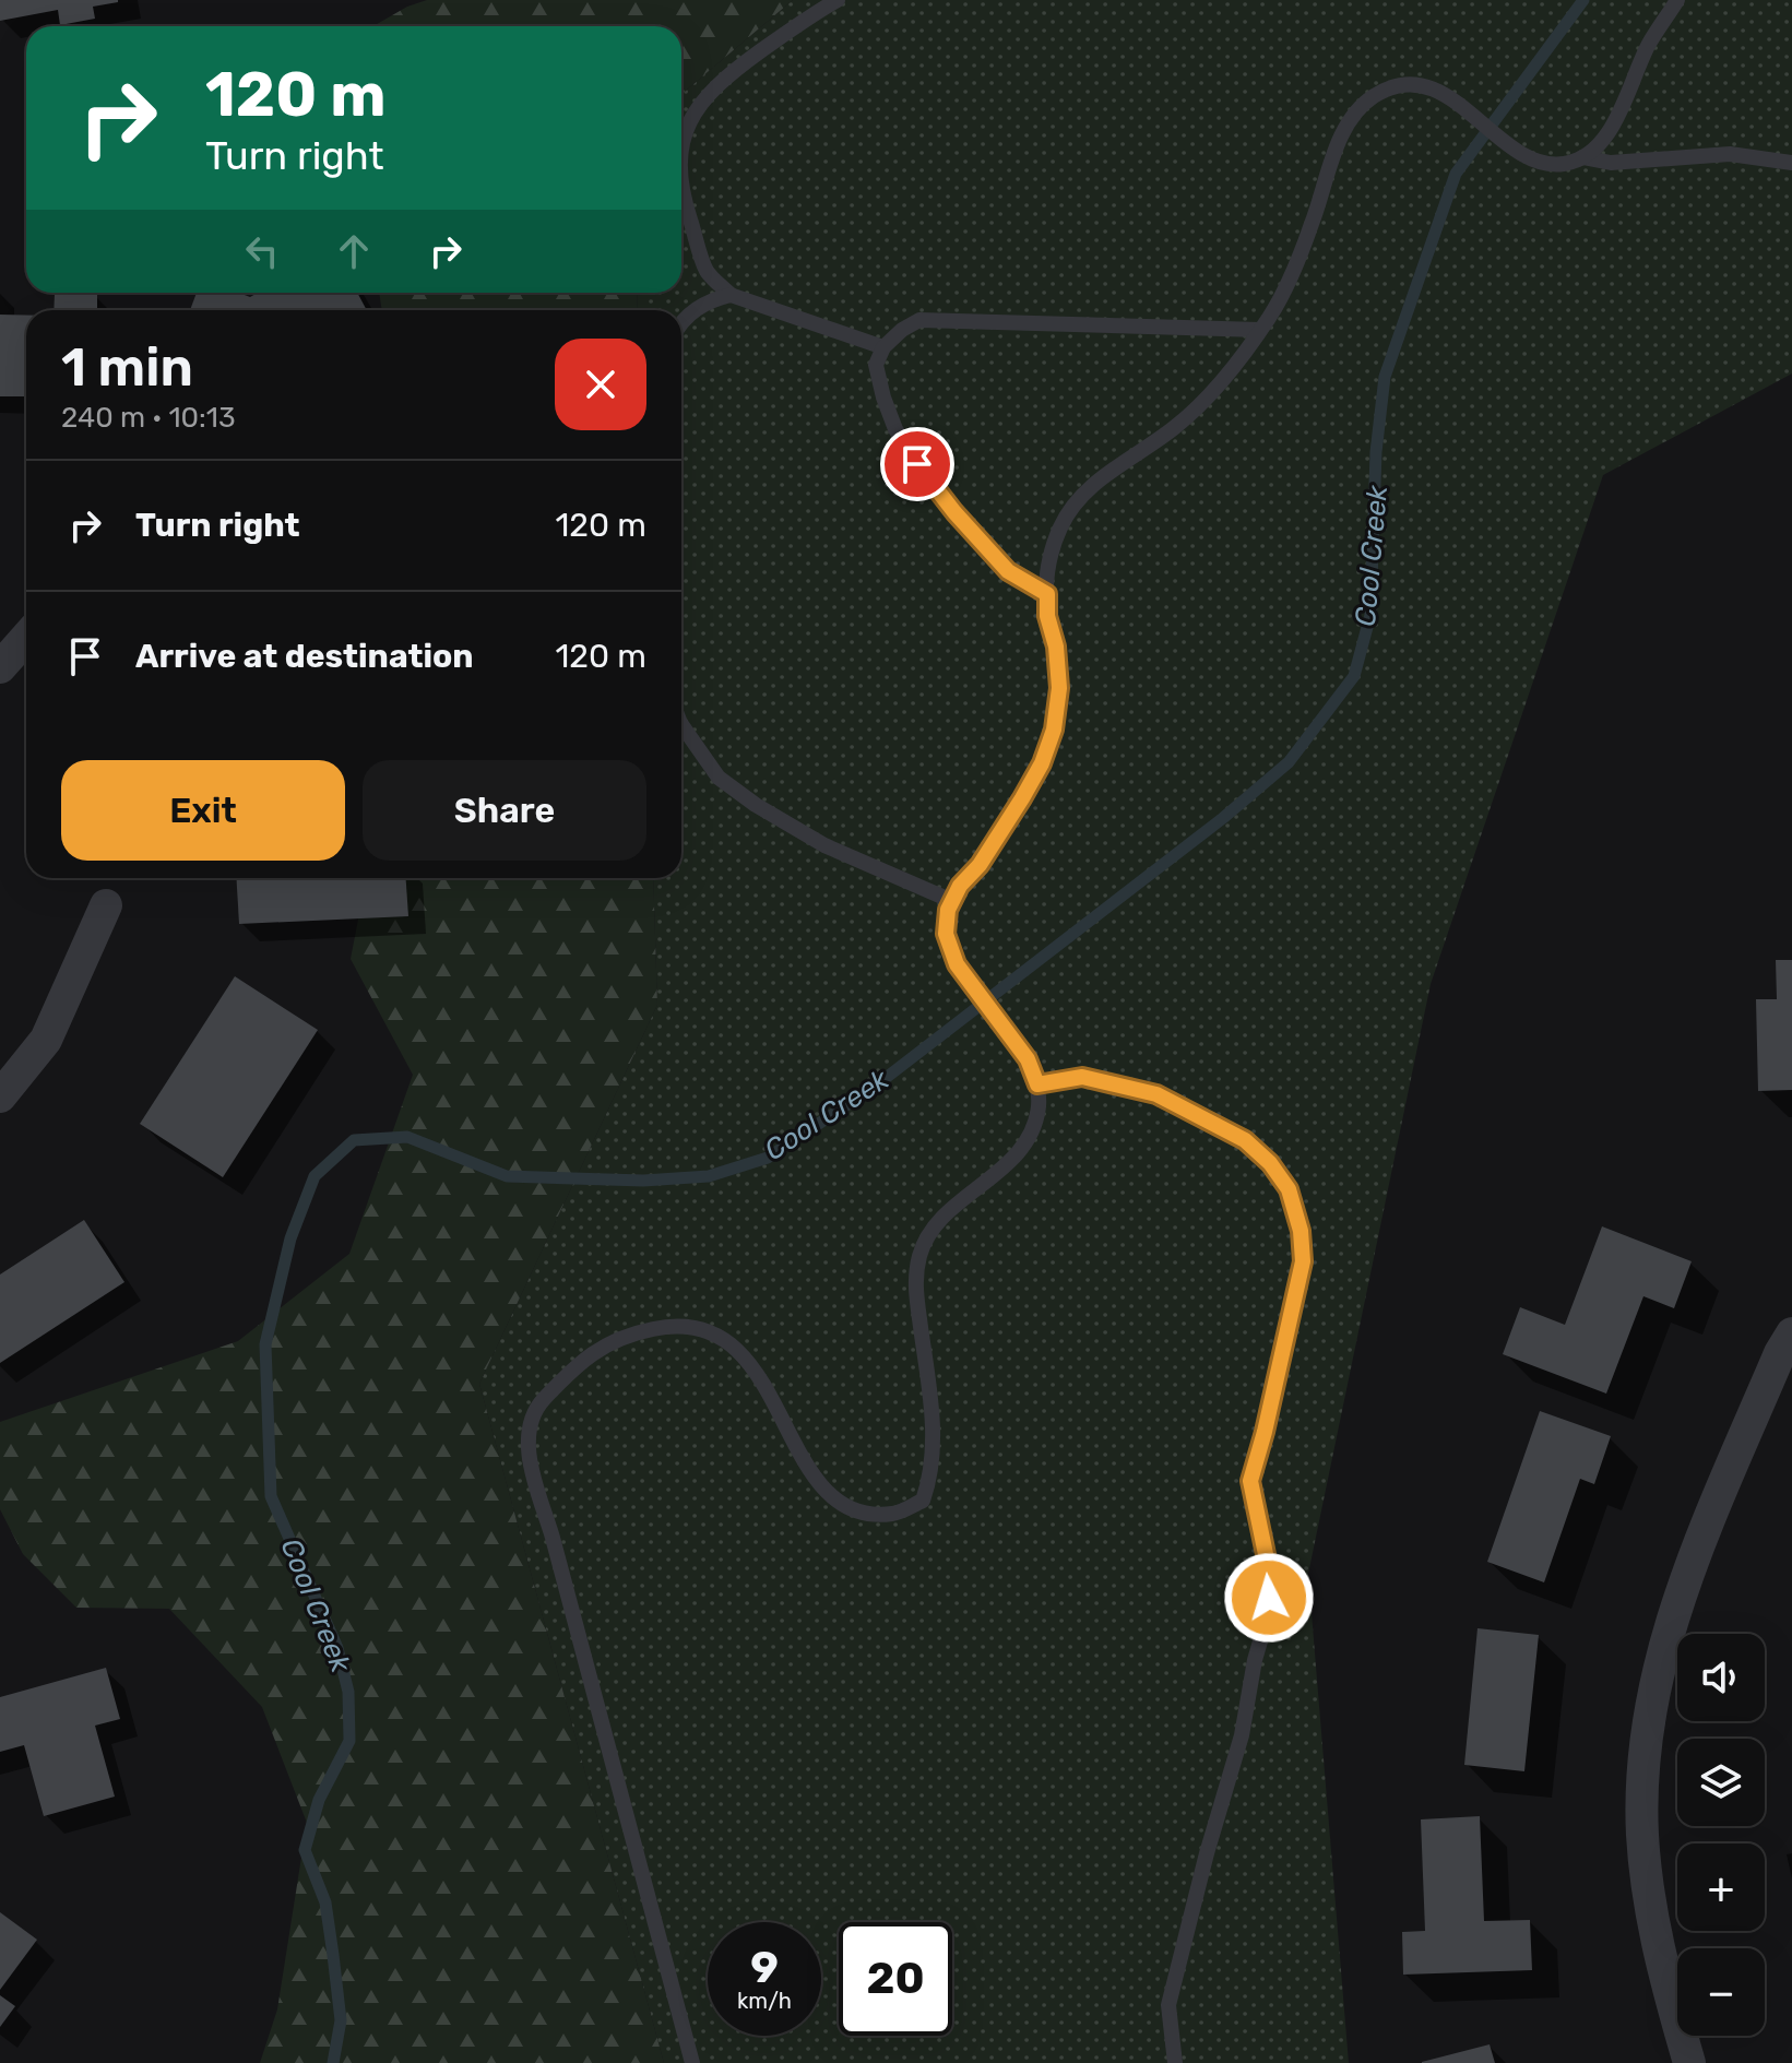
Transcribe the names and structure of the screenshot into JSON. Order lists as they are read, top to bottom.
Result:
{
  "water": ["Cool Creek"],
  "page": {
    "turn": ["120 m", "Turn right"],
    "heading": ["1 min", "240 m · 10:13"],
    "list": [
      {
        "name": "Turn right",
        "value": "120 m"
      },
      {
        "name": "Arrive at destination",
        "value": "120 m"
      }
    ],
    "buttons": ["Exit", "Share"],
    "map_buttons": ["+", "−"],
    "speed": "9 km/h",
    "limit": "20"
  }
}
